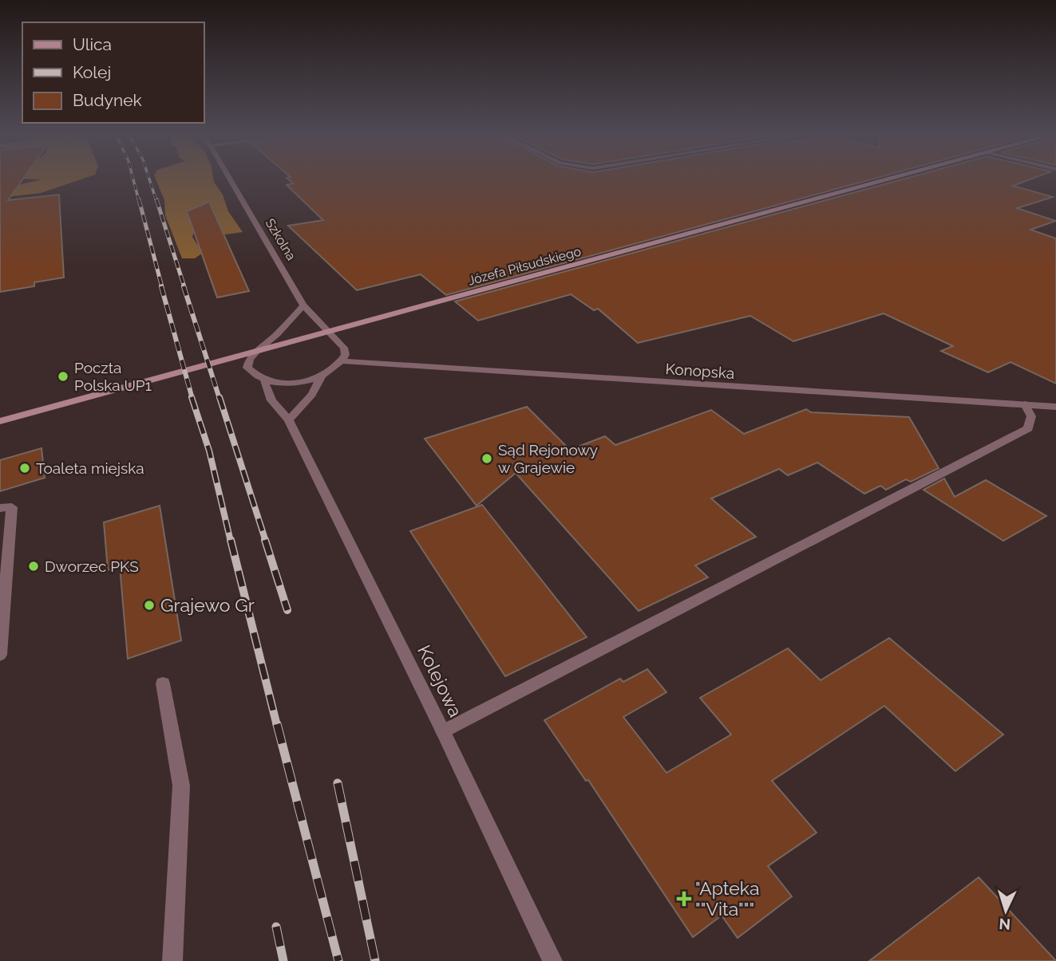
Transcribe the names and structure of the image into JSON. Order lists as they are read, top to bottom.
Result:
{
  "streets": {
    "main road": ["Józefa Piłsudskiego"],
    "street": ["Szkolna", "Konopska", "Kolejowa"]
  },
  "crossings": [
    ["Szkolna", "Józefa Piłsudskiego"],
    ["Szkolna", "Konopska"],
    ["Józefa Piłsudskiego", "Kolejowa"]
  ],
  "places": {
    "other": [
      "Poczta Polska UP1",
      "Sąd Rejonowy w Grajewie",
      "Toaleta miejska",
      "Dworzec PKS",
      "Grajewo Gr"
    ],
    "health": ["\"Apteka \"\"Vita\"\"\""]
  },
  "legend": ["Ulica", "Kolej", "Budynek"],
  "north": "bottom"
}
